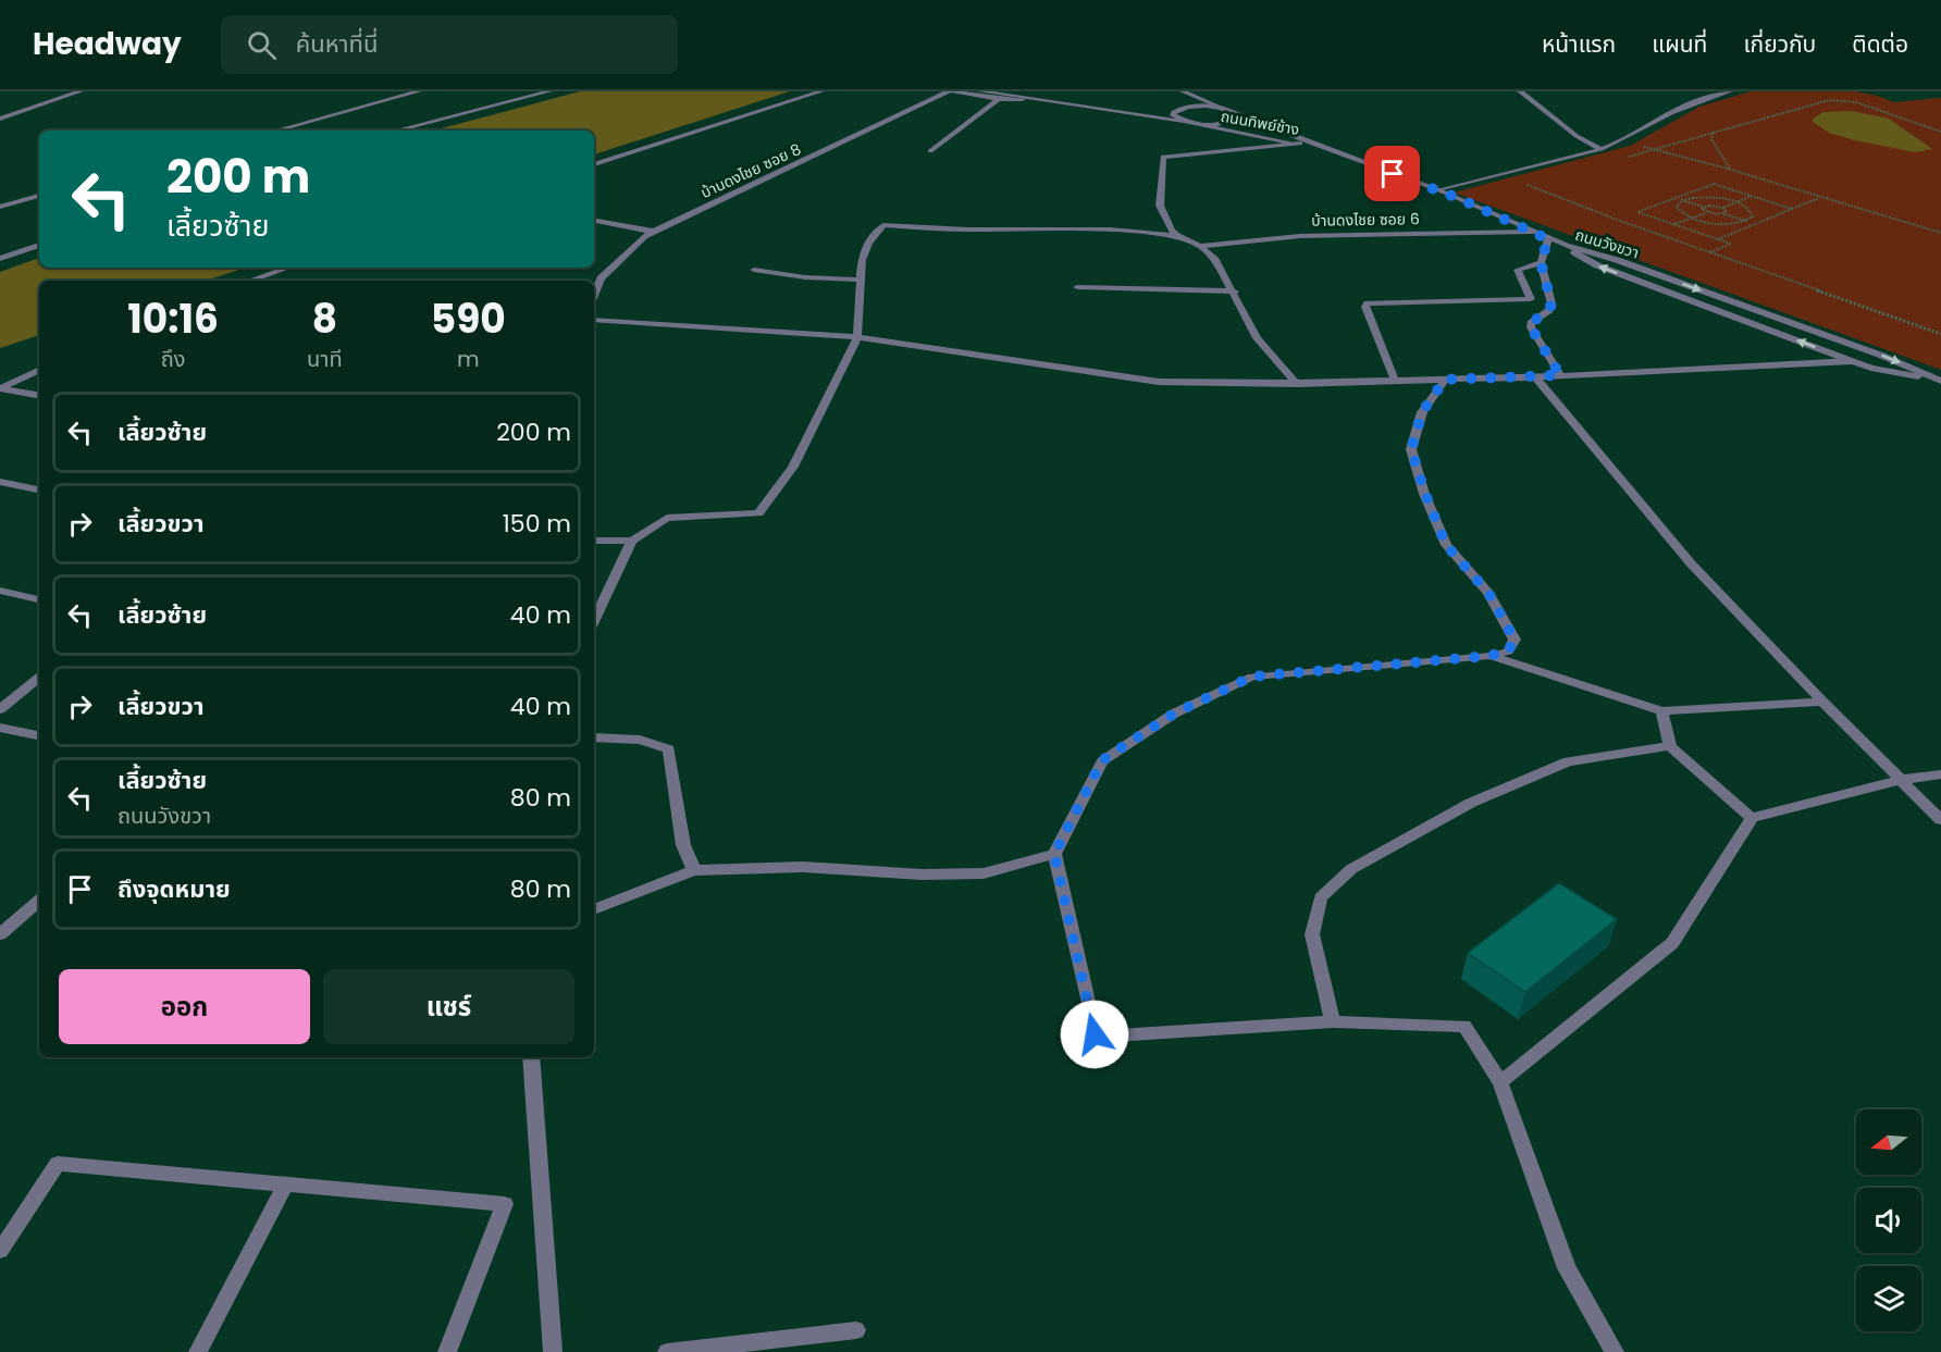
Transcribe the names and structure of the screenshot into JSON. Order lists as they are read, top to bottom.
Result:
{
  "streets": {
    "street": [
      "ถนนทิพย์ช้าง",
      "บ้านดงไชย ซอย 8",
      "บ้านดงไชย ซอย 6",
      "ถนนวังขวา"
    ]
  },
  "crossings": [
    ["ถนนทิพย์ช้าง", "ถนนวังขวา"],
    ["บ้านดงไชย ซอย 6", "ถนนวังขวา"]
  ],
  "north": "left",
  "page": {
    "header": "Headway",
    "search": "ค้นหาที่นี่",
    "nav": [
      "หน้าแรก",
      "แผนที่",
      "เกี่ยวกับ",
      "ติดต่อ"
    ],
    "turn": ["200 m", "เลี้ยวซ้าย"],
    "eta": [
      "10:16",
      "ถึง",
      "8",
      "นาที",
      "590",
      "m"
    ],
    "list": [
      {
        "name": "เลี้ยวซ้าย",
        "value": "200 m"
      },
      {
        "name": "เลี้ยวขวา",
        "value": "150 m"
      },
      {
        "name": "เลี้ยวซ้าย",
        "value": "40 m"
      },
      {
        "name": "เลี้ยวขวา",
        "value": "40 m"
      },
      {
        "name": "เลี้ยวซ้าย",
        "note": "ถนนวังขวา",
        "value": "80 m"
      },
      {
        "name": "ถึงจุดหมาย",
        "value": "80 m"
      }
    ],
    "buttons": ["ออก", "แชร์"]
  }
}
